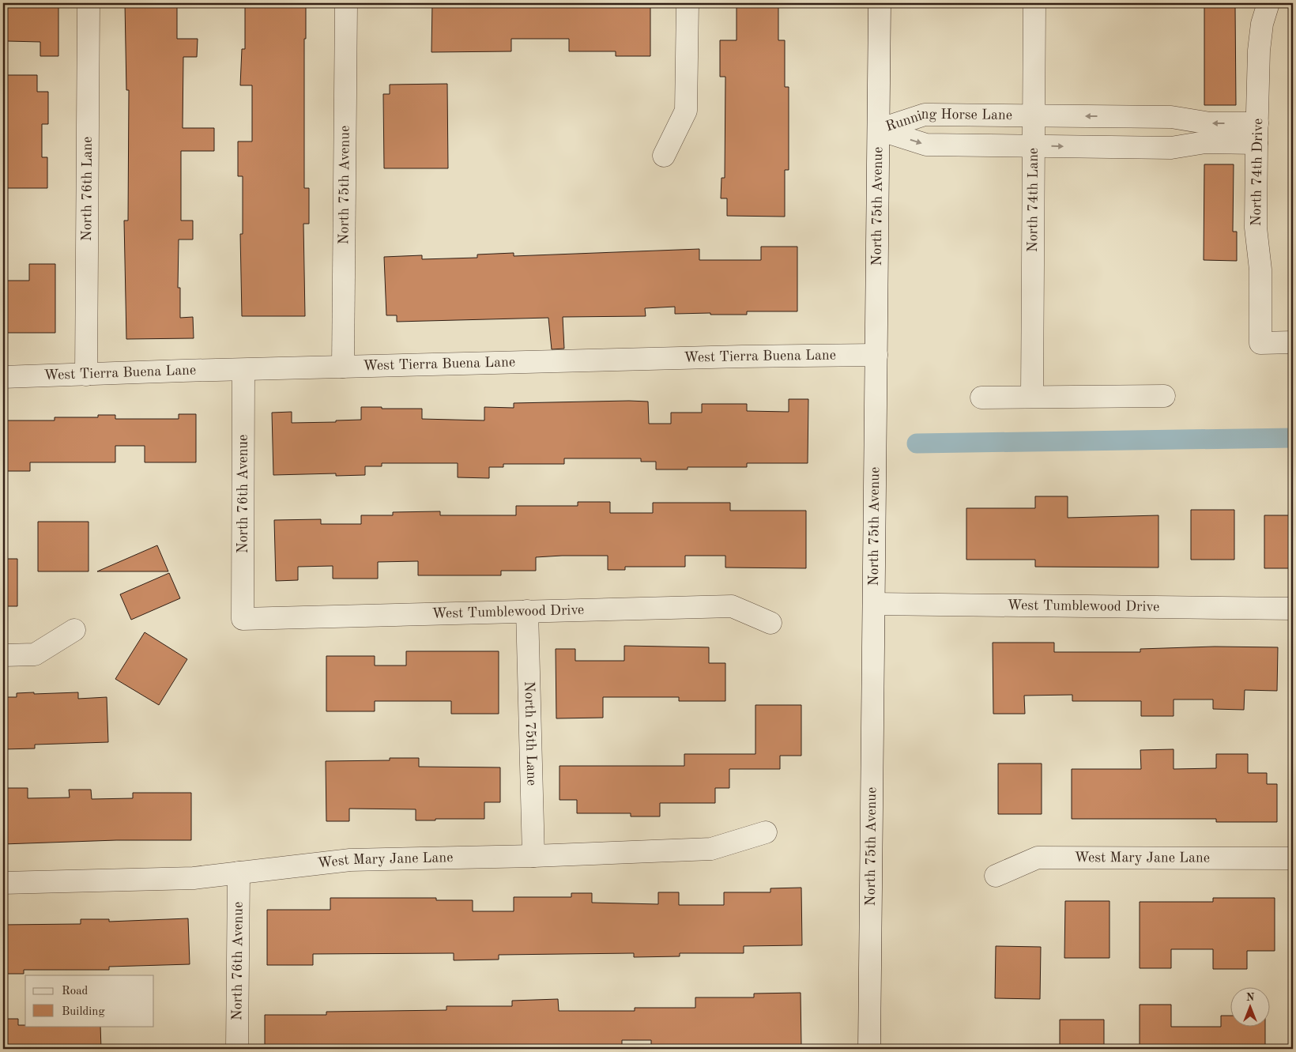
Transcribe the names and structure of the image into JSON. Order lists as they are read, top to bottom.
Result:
{
  "streets": {
    "street": [
      "Running Horse Lane",
      "North 74th Drive",
      "North 75th Avenue",
      "North 76th Lane",
      "North 74th Lane",
      "West Tierra Buena Lane",
      "North 76th Avenue",
      "West Tumblewood Drive",
      "North 75th Lane",
      "West Mary Jane Lane"
    ]
  },
  "crossings": [
    ["Running Horse Lane", "North 74th Drive"],
    ["Running Horse Lane", "North 75th Avenue"],
    ["Running Horse Lane", "North 74th Lane"],
    ["North 75th Avenue", "West Tierra Buena Lane"],
    ["North 75th Avenue", "West Tumblewood Drive"],
    ["North 76th Lane", "West Tierra Buena Lane"],
    ["West Tierra Buena Lane", "North 76th Avenue"],
    ["North 76th Avenue", "West Tumblewood Drive"],
    ["North 76th Avenue", "West Mary Jane Lane"],
    ["West Tumblewood Drive", "North 75th Lane"],
    ["North 75th Lane", "West Mary Jane Lane"]
  ],
  "legend": ["Road", "Building"],
  "north": "top"
}
